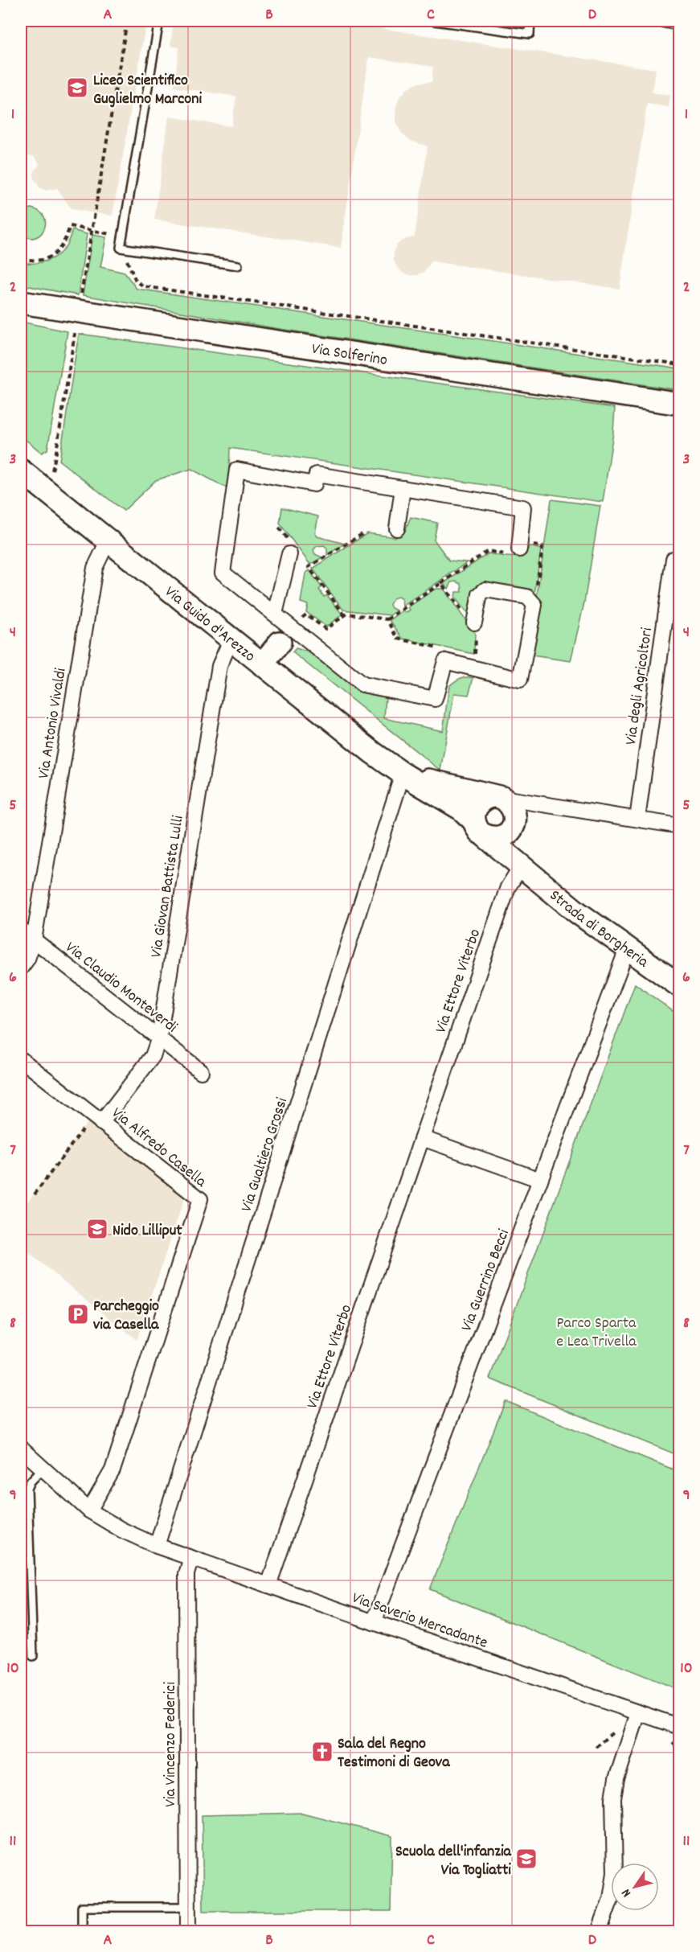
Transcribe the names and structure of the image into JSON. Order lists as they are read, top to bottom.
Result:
{
  "streets": {
    "street": [
      "Via Solferino",
      "Via Guido d'Arezzo",
      "Via degli Agricoltori",
      "Via Antonio Vivaldi",
      "Via Giovan Battista Lulli",
      "Strada di Borgheria",
      "Via Ettore Viterbo",
      "Via Claudio Monteverdi",
      "Via Alfredo Casella",
      "Via Gualtiero Grossi",
      "Via Guerrino Becci",
      "Via Saverio Mercadante",
      "Via Vincenzo Federici"
    ]
  },
  "crossings": [
    ["Via Guido d'Arezzo", "Via Antonio Vivaldi"],
    ["Via Guido d'Arezzo", "Via Giovan Battista Lulli"],
    ["Via Guido d'Arezzo", "Strada di Borgheria"],
    ["Via Guido d'Arezzo", "Via Gualtiero Grossi"],
    ["Via Antonio Vivaldi", "Via Claudio Monteverdi"],
    ["Via Giovan Battista Lulli", "Via Claudio Monteverdi"],
    ["Via Giovan Battista Lulli", "Via Alfredo Casella"],
    ["Strada di Borgheria", "Via Ettore Viterbo"],
    ["Strada di Borgheria", "Via Gualtiero Grossi"],
    ["Strada di Borgheria", "Via Guerrino Becci"],
    ["Via Ettore Viterbo", "Via Saverio Mercadante"],
    ["Via Alfredo Casella", "Via Saverio Mercadante"],
    ["Via Gualtiero Grossi", "Via Saverio Mercadante"],
    ["Via Guerrino Becci", "Via Saverio Mercadante"],
    ["Via Saverio Mercadante", "Via Vincenzo Federici"]
  ],
  "parks": ["Parco Sparta e Lea Trivella"],
  "places": {
    "school or university": ["Liceo Scientifico Guglielmo Marconi", "Nido Lilliput", "Scuola dell'infanzia Via Togliatti"],
    "parking": ["Parcheggio via Casella"],
    "church": ["Sala del Regno Testimoni di Geova"]
  },
  "north": "bottom left",
  "grid": {
    "columns": [
      "A",
      "B",
      "C",
      "D"
    ],
    "rows": [
      "1",
      "2",
      "3",
      "4",
      "5",
      "6",
      "7",
      "8",
      "9",
      "10",
      "11"
    ]
  }
}
